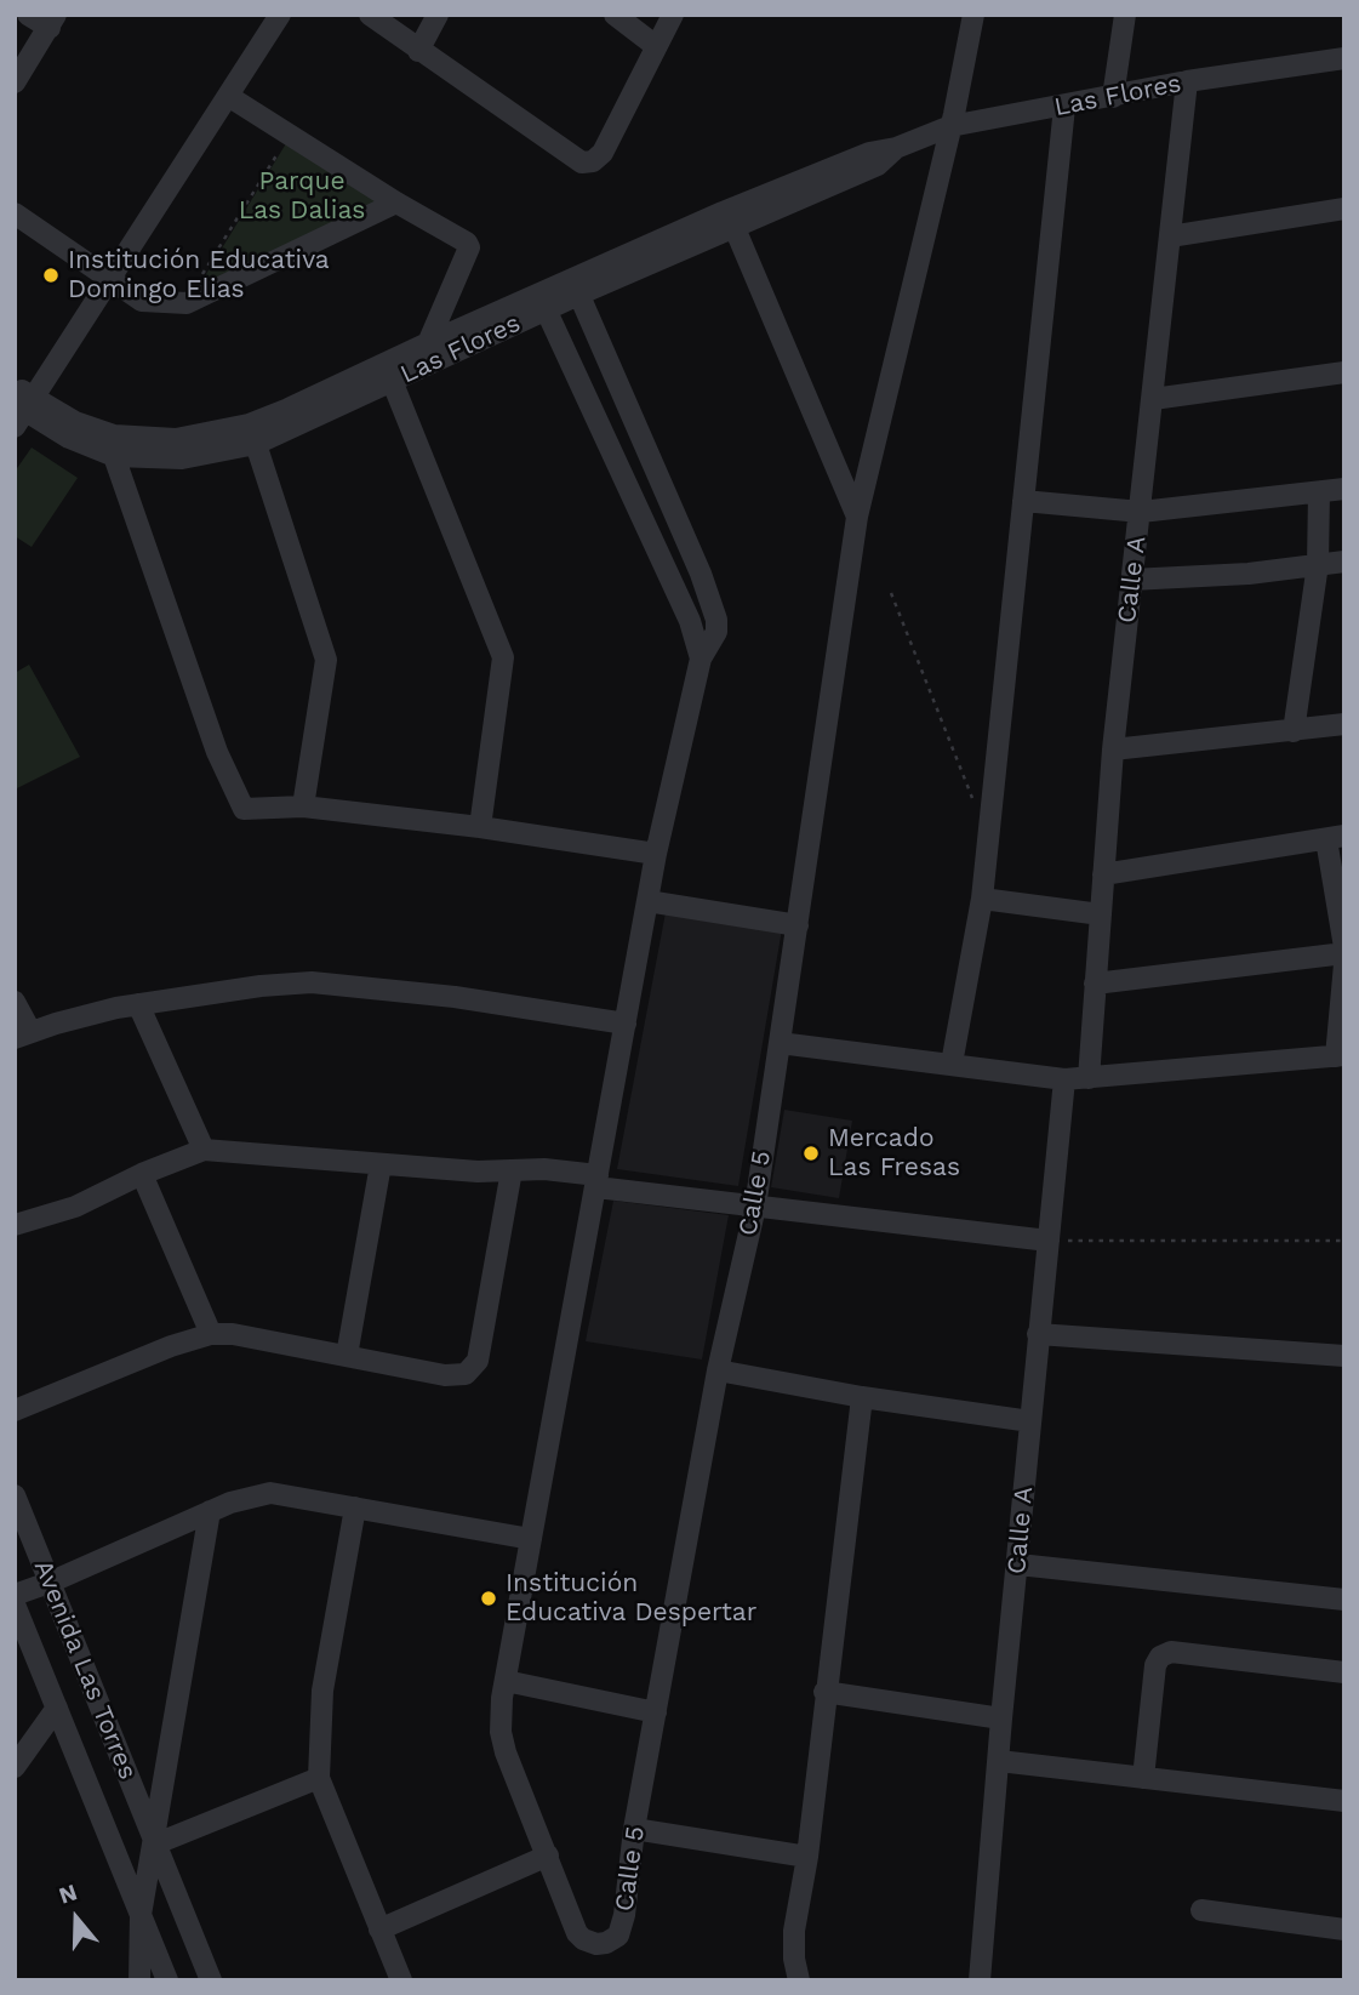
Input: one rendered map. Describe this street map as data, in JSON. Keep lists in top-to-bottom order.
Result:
{
  "streets": {
    "street": [
      "Las Flores",
      "Calle A",
      "Calle 5",
      "Avenida Las Torres"
    ]
  },
  "crossings": [
    ["Las Flores", "Calle A"],
    ["Las Flores", "Calle 5"]
  ],
  "parks": ["Parque Las Dalias"],
  "places": ["Institución Educativa Domingo Elias", "Mercado Las Fresas", "Institución Educativa Despertar"],
  "north": "top"
}
